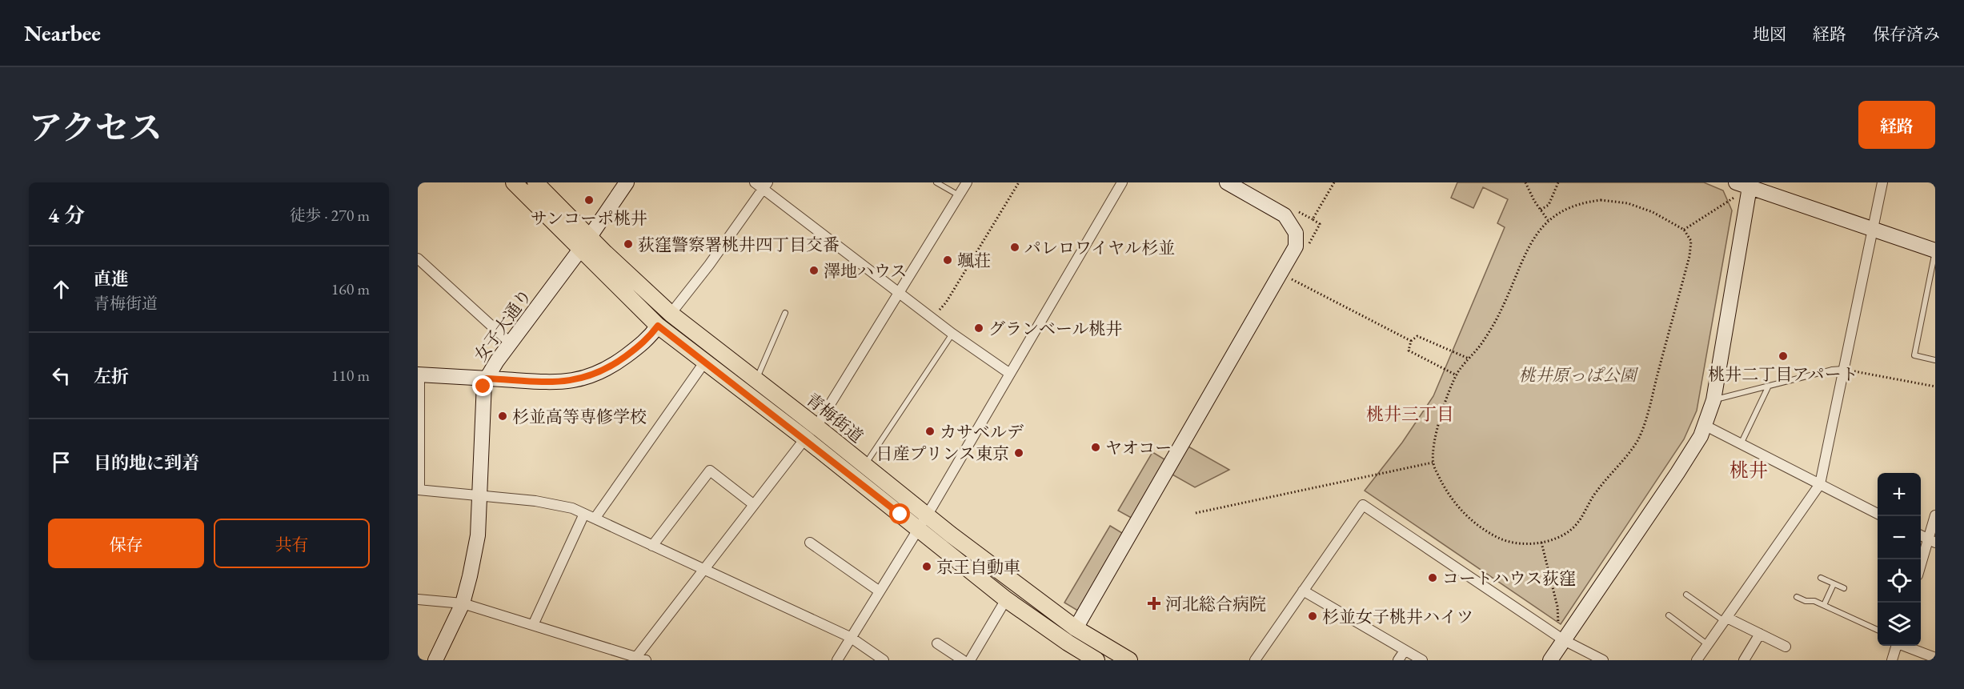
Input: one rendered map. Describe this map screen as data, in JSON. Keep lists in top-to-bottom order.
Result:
{
  "streets": {
    "main road": ["青梅街道"],
    "street": ["女子大通り"]
  },
  "crossings": [
    ["女子大通り", "青梅街道"]
  ],
  "districts": ["桃井三丁目", "桃井"],
  "parks": ["桃井原っぱ公園"],
  "places": {
    "other": [
      "サンコーポ桃井",
      "荻窪警察署桃井四丁目交番",
      "パレロワイヤル杉並",
      "颯荘",
      "澤地ハウス",
      "グランベール桃井",
      "桃井二丁目アパート",
      "杉並高等専修学校",
      "カサベルデ",
      "ヤオコー",
      "日産プリンス東京",
      "京王自動車",
      "コートハウス荻窪",
      "杉並女子桃井ハイツ"
    ],
    "health": ["河北総合病院"]
  },
  "page": {
    "header": "Nearbee",
    "nav": ["地図", "経路", "保存済み"],
    "title": "アクセス",
    "buttons": [
      "経路",
      ["保存", "共有"]
    ],
    "heading": ["4 分", "徒歩 · 270 m"],
    "list": [
      ["直進", "青梅街道", "160 m"],
      ["左折", "110 m"],
      "目的地に到着"
    ],
    "map_buttons": ["+", "−"]
  }
}
